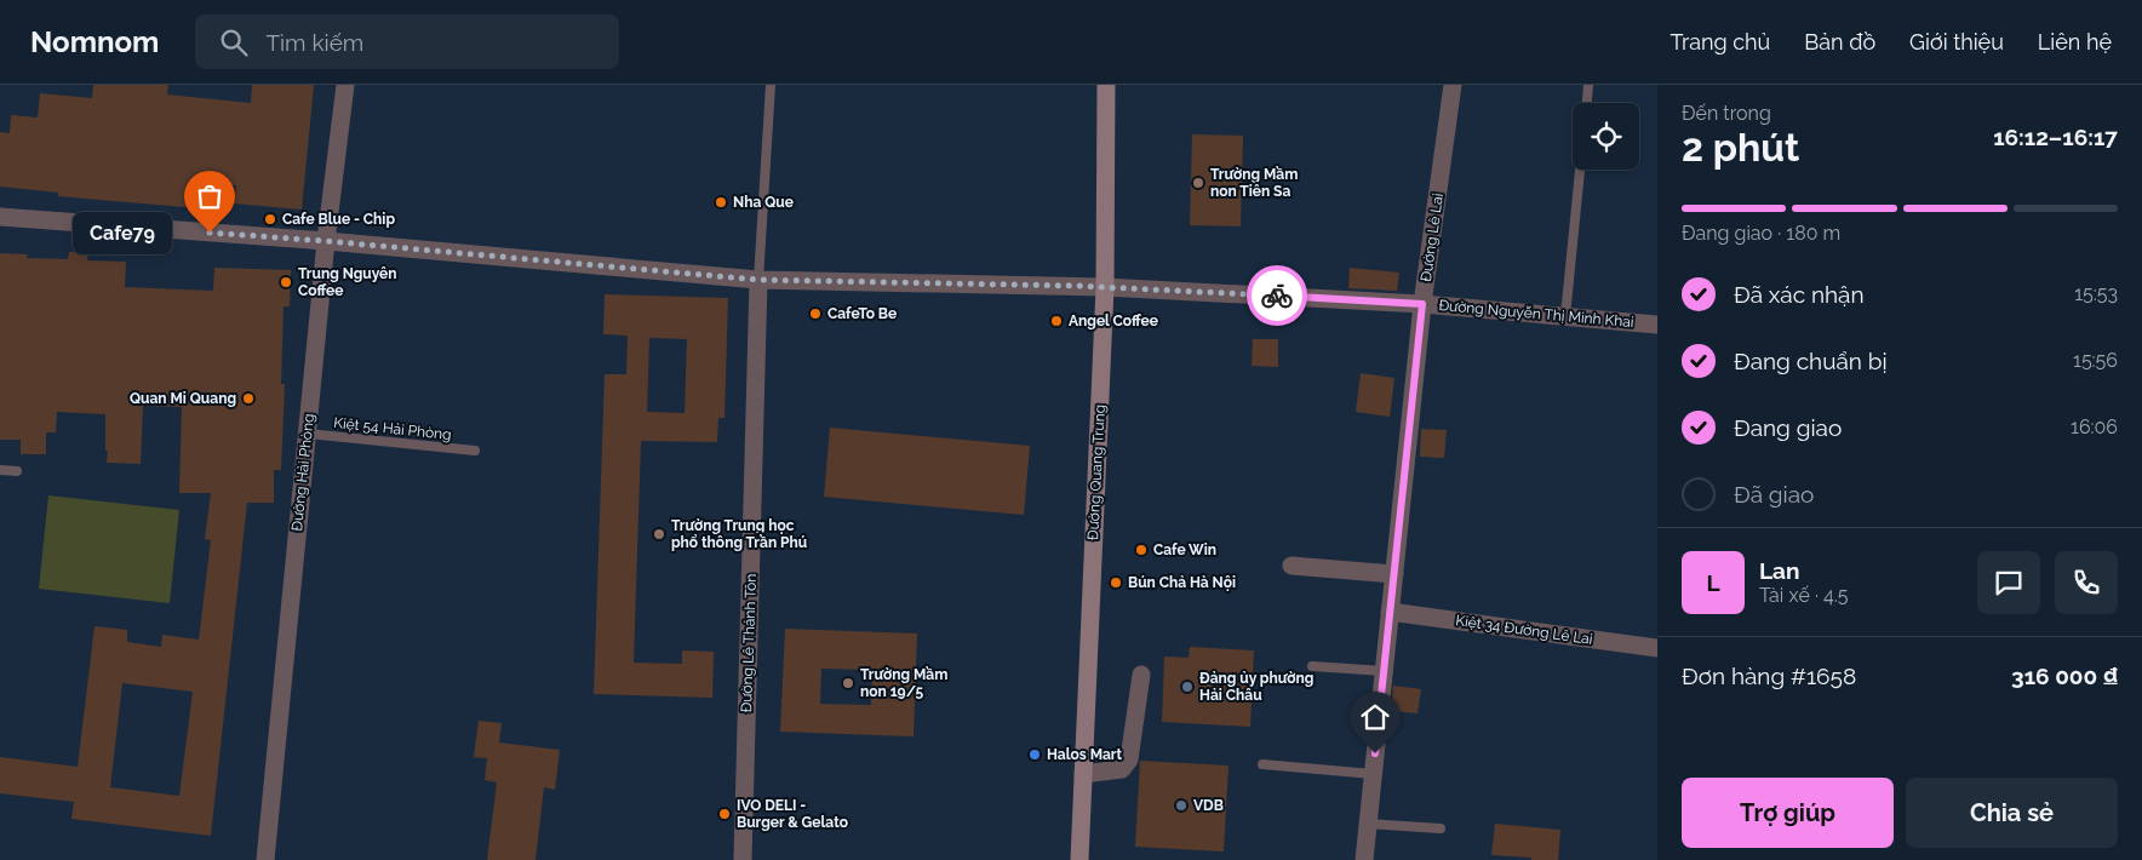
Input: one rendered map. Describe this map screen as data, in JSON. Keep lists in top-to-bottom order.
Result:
{
  "streets": {
    "main road": ["Đường Quang Trung"],
    "street": [
      "Đường Lê Lai",
      "Đường Nguyễn Thị Minh Khai",
      "Đường Hải Phòng",
      "Kiệt 34 Đường Lê Lai",
      "Đường Lê Thánh Tôn"
    ],
    "lane": ["Kiệt 54 Hải Phòng"]
  },
  "crossings": [
    ["Đường Lê Lai", "Đường Nguyễn Thị Minh Khai"],
    ["Đường Lê Lai", "Kiệt 34 Đường Lê Lai"],
    ["Đường Nguyễn Thị Minh Khai", "Đường Hải Phòng"],
    ["Đường Nguyễn Thị Minh Khai", "Đường Quang Trung"],
    ["Đường Nguyễn Thị Minh Khai", "Đường Lê Thánh Tôn"],
    ["Kiệt 54 Hải Phòng", "Đường Hải Phòng"]
  ],
  "places": [
    "Trường Mầm non Tiên Sa",
    "Nha Que",
    "Cafe Blue - Chip",
    "Cafe79",
    "Trung Nguyên Coffee",
    "CafeTo Be",
    "Angel Coffee",
    "Quan Mi Quang",
    "Trường Trung học phổ thông Trần Phú",
    "Cafe Win",
    "Bún Chả Hà Nội",
    "Trường Mầm non 19/5",
    "Đảng ủy phường Hải Châu",
    "Halos Mart",
    "VDB",
    "IVO DELI - Burger & Gelato"
  ],
  "page": {
    "header": "Nomnom",
    "search": "Tìm kiếm",
    "nav": [
      "Trang chủ",
      "Bản đồ",
      "Giới thiệu",
      "Liên hệ"
    ],
    "heading": ["2 phút", "Đến trong", "16:12–16:17"],
    "panel": [
      "Lan",
      "Tài xế · 4.5",
      "Đơn hàng #1658",
      "316 000 ₫"
    ],
    "bar": "Đang giao · 180 m",
    "bubble": "Cafe79",
    "list": [
      ["Đã xác nhận", "15:53"],
      ["Đang chuẩn bị", "15:56"],
      ["Đang giao", "16:06"],
      "Đã giao"
    ],
    "round": "L",
    "buttons": ["Trợ giúp", "Chia sẻ"]
  }
}
